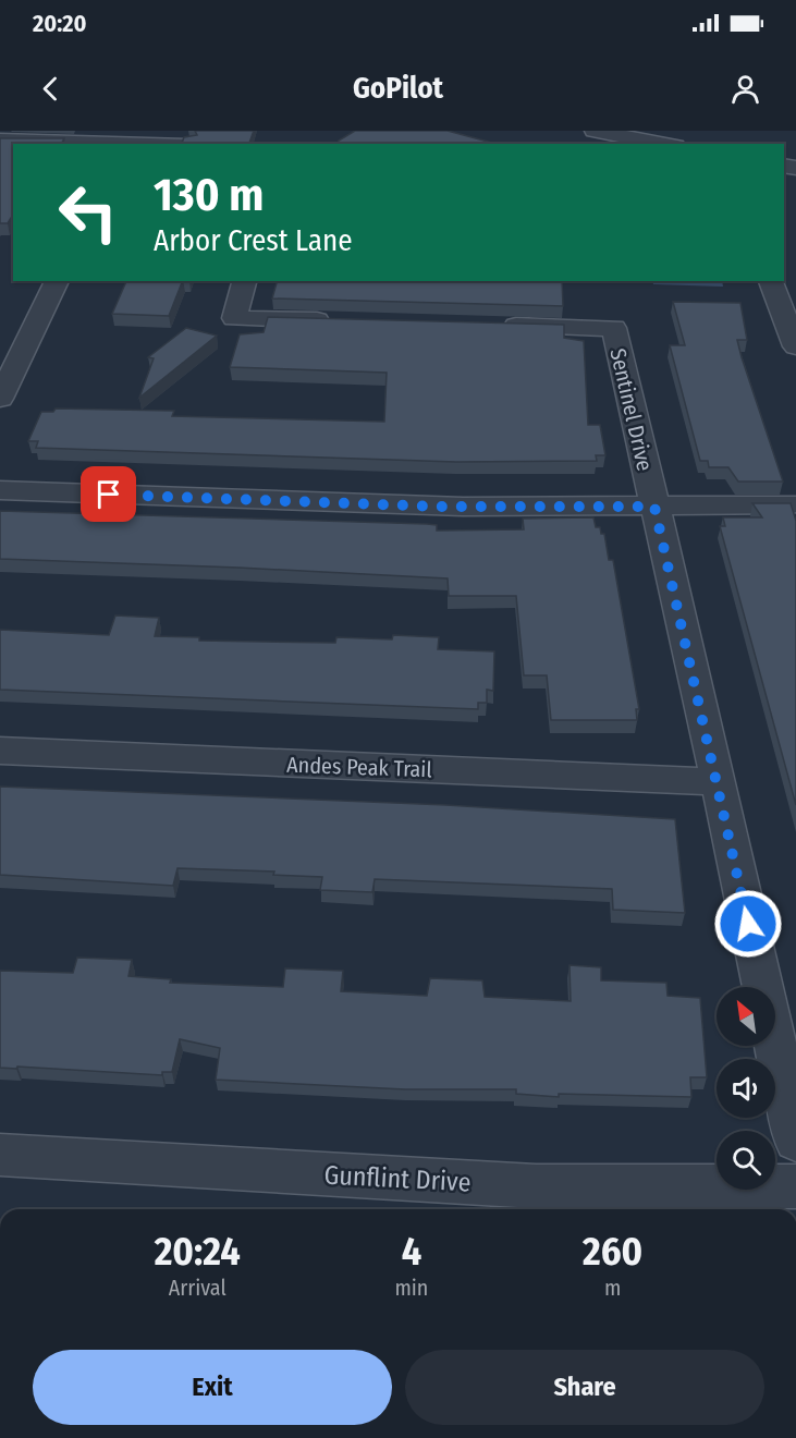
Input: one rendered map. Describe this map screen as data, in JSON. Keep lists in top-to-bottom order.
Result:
{
  "streets": {
    "street": ["Sentinel Drive", "Andes Peak Trail", "Gunflint Drive"]
  },
  "crossings": [
    ["Sentinel Drive", "Andes Peak Trail"]
  ],
  "north": "top left",
  "page": {
    "status": "20:20",
    "header": "GoPilot",
    "turn": ["130 m", "Arbor Crest Lane"],
    "eta": [
      "20:24",
      "Arrival",
      "4",
      "min",
      "260",
      "m"
    ],
    "buttons": ["Exit", "Share"]
  }
}
